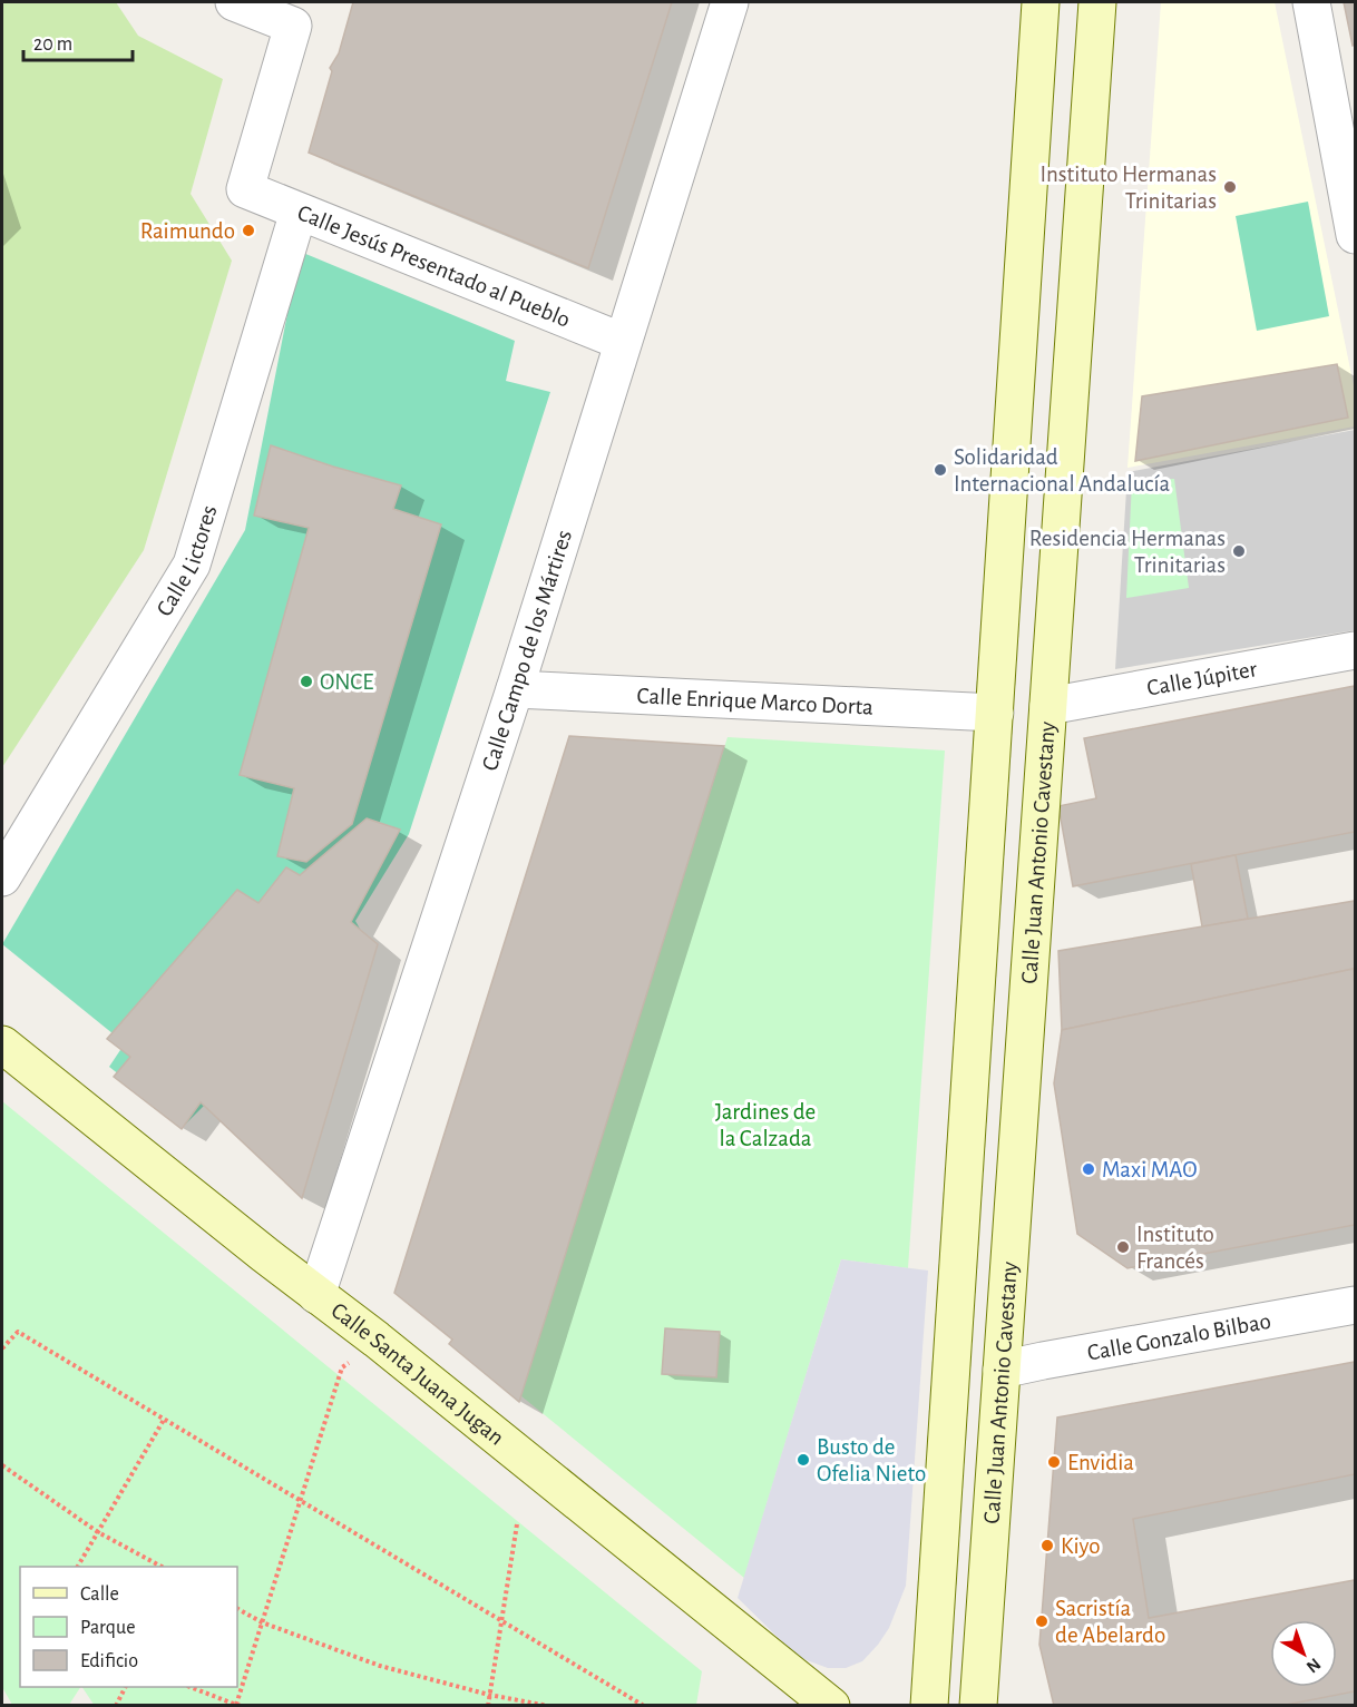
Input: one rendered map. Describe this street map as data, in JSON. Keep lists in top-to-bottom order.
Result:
{
  "streets": {
    "main road": ["Calle Juan Antonio Cavestany", "Calle Santa Juana Jugan"],
    "street": [
      "Calle Jesús Presentado al Pueblo",
      "Calle Lictores",
      "Calle Campo de los Mártires",
      "Calle Júpiter",
      "Calle Enrique Marco Dorta",
      "Calle Gonzalo Bilbao"
    ]
  },
  "crossings": [
    ["Calle Jesús Presentado al Pueblo", "Calle Lictores"],
    ["Calle Jesús Presentado al Pueblo", "Calle Campo de los Mártires"],
    ["Calle Campo de los Mártires", "Calle Enrique Marco Dorta"],
    ["Calle Campo de los Mártires", "Calle Santa Juana Jugan"],
    ["Calle Júpiter", "Calle Juan Antonio Cavestany"],
    ["Calle Juan Antonio Cavestany", "Calle Gonzalo Bilbao"]
  ],
  "parks": ["Jardines de la Calzada"],
  "places": [
    "Instituto Hermanas Trinitarias",
    "Raimundo",
    "Solidaridad Internacional Andalucía",
    "Residencia Hermanas Trinitarias",
    "ONCE",
    "Maxi MAO",
    "Instituto Francés",
    "Busto de Ofelia Nieto",
    "Envidia",
    "Kiyo",
    "Sacristía de Abelardo"
  ],
  "legend": ["Calle", "Parque", "Edificio"],
  "scale_bar": "20 m",
  "north": "bottom right"
}
